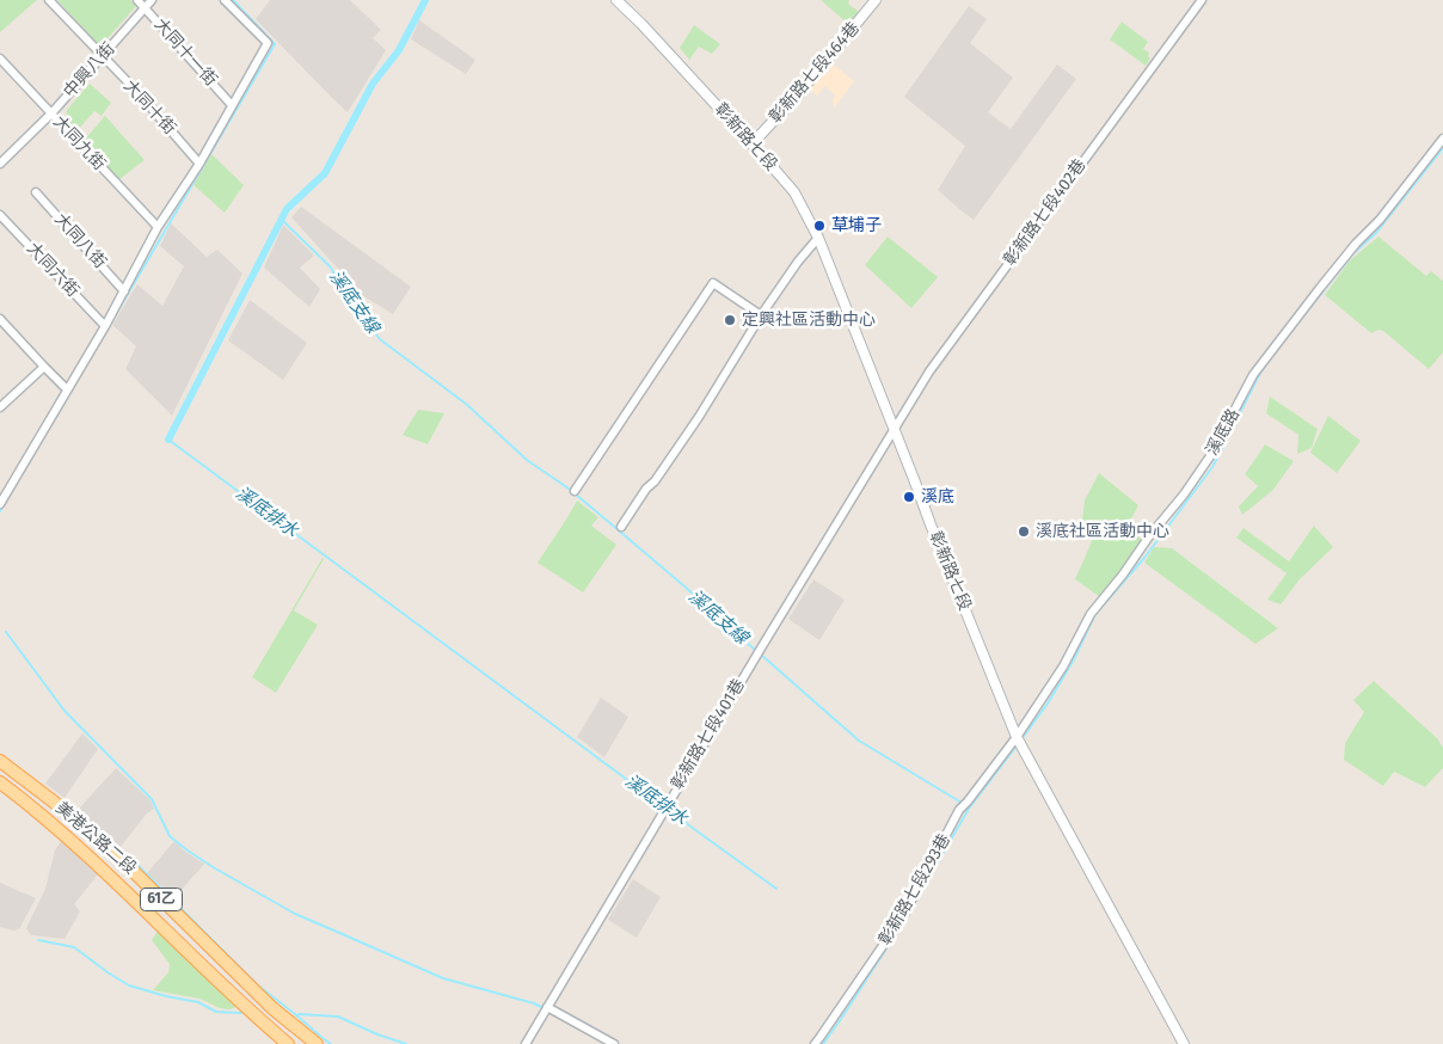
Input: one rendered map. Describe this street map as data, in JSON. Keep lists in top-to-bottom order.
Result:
{
  "streets": {
    "main road": ["美港公路二段", "61乙"],
    "street": [
      "大同十一街",
      "中興八街",
      "彰新路七段464巷",
      "大同十街",
      "彰新路七段",
      "大同九街",
      "彰新路七段402巷",
      "大同八街",
      "大同六街",
      "溪底路",
      "彰新路七段401巷",
      "彰新路七段293巷"
    ]
  },
  "crossings": [
    ["大同十一街", "中興八街"],
    ["中興八街", "大同十街"],
    ["中興八街", "大同九街"],
    ["彰新路七段464巷", "彰新路七段"],
    ["彰新路七段", "彰新路七段402巷"],
    ["彰新路七段", "溪底路"],
    ["彰新路七段", "彰新路七段401巷"],
    ["彰新路七段", "彰新路七段293巷"],
    ["彰新路七段402巷", "彰新路七段401巷"],
    ["溪底路", "彰新路七段293巷"]
  ],
  "water": ["溪底支線", "溪底排水"],
  "places": [
    "草埔子",
    "定興社區活動中心",
    "溪底",
    "溪底社區活動中心"
  ]
}
